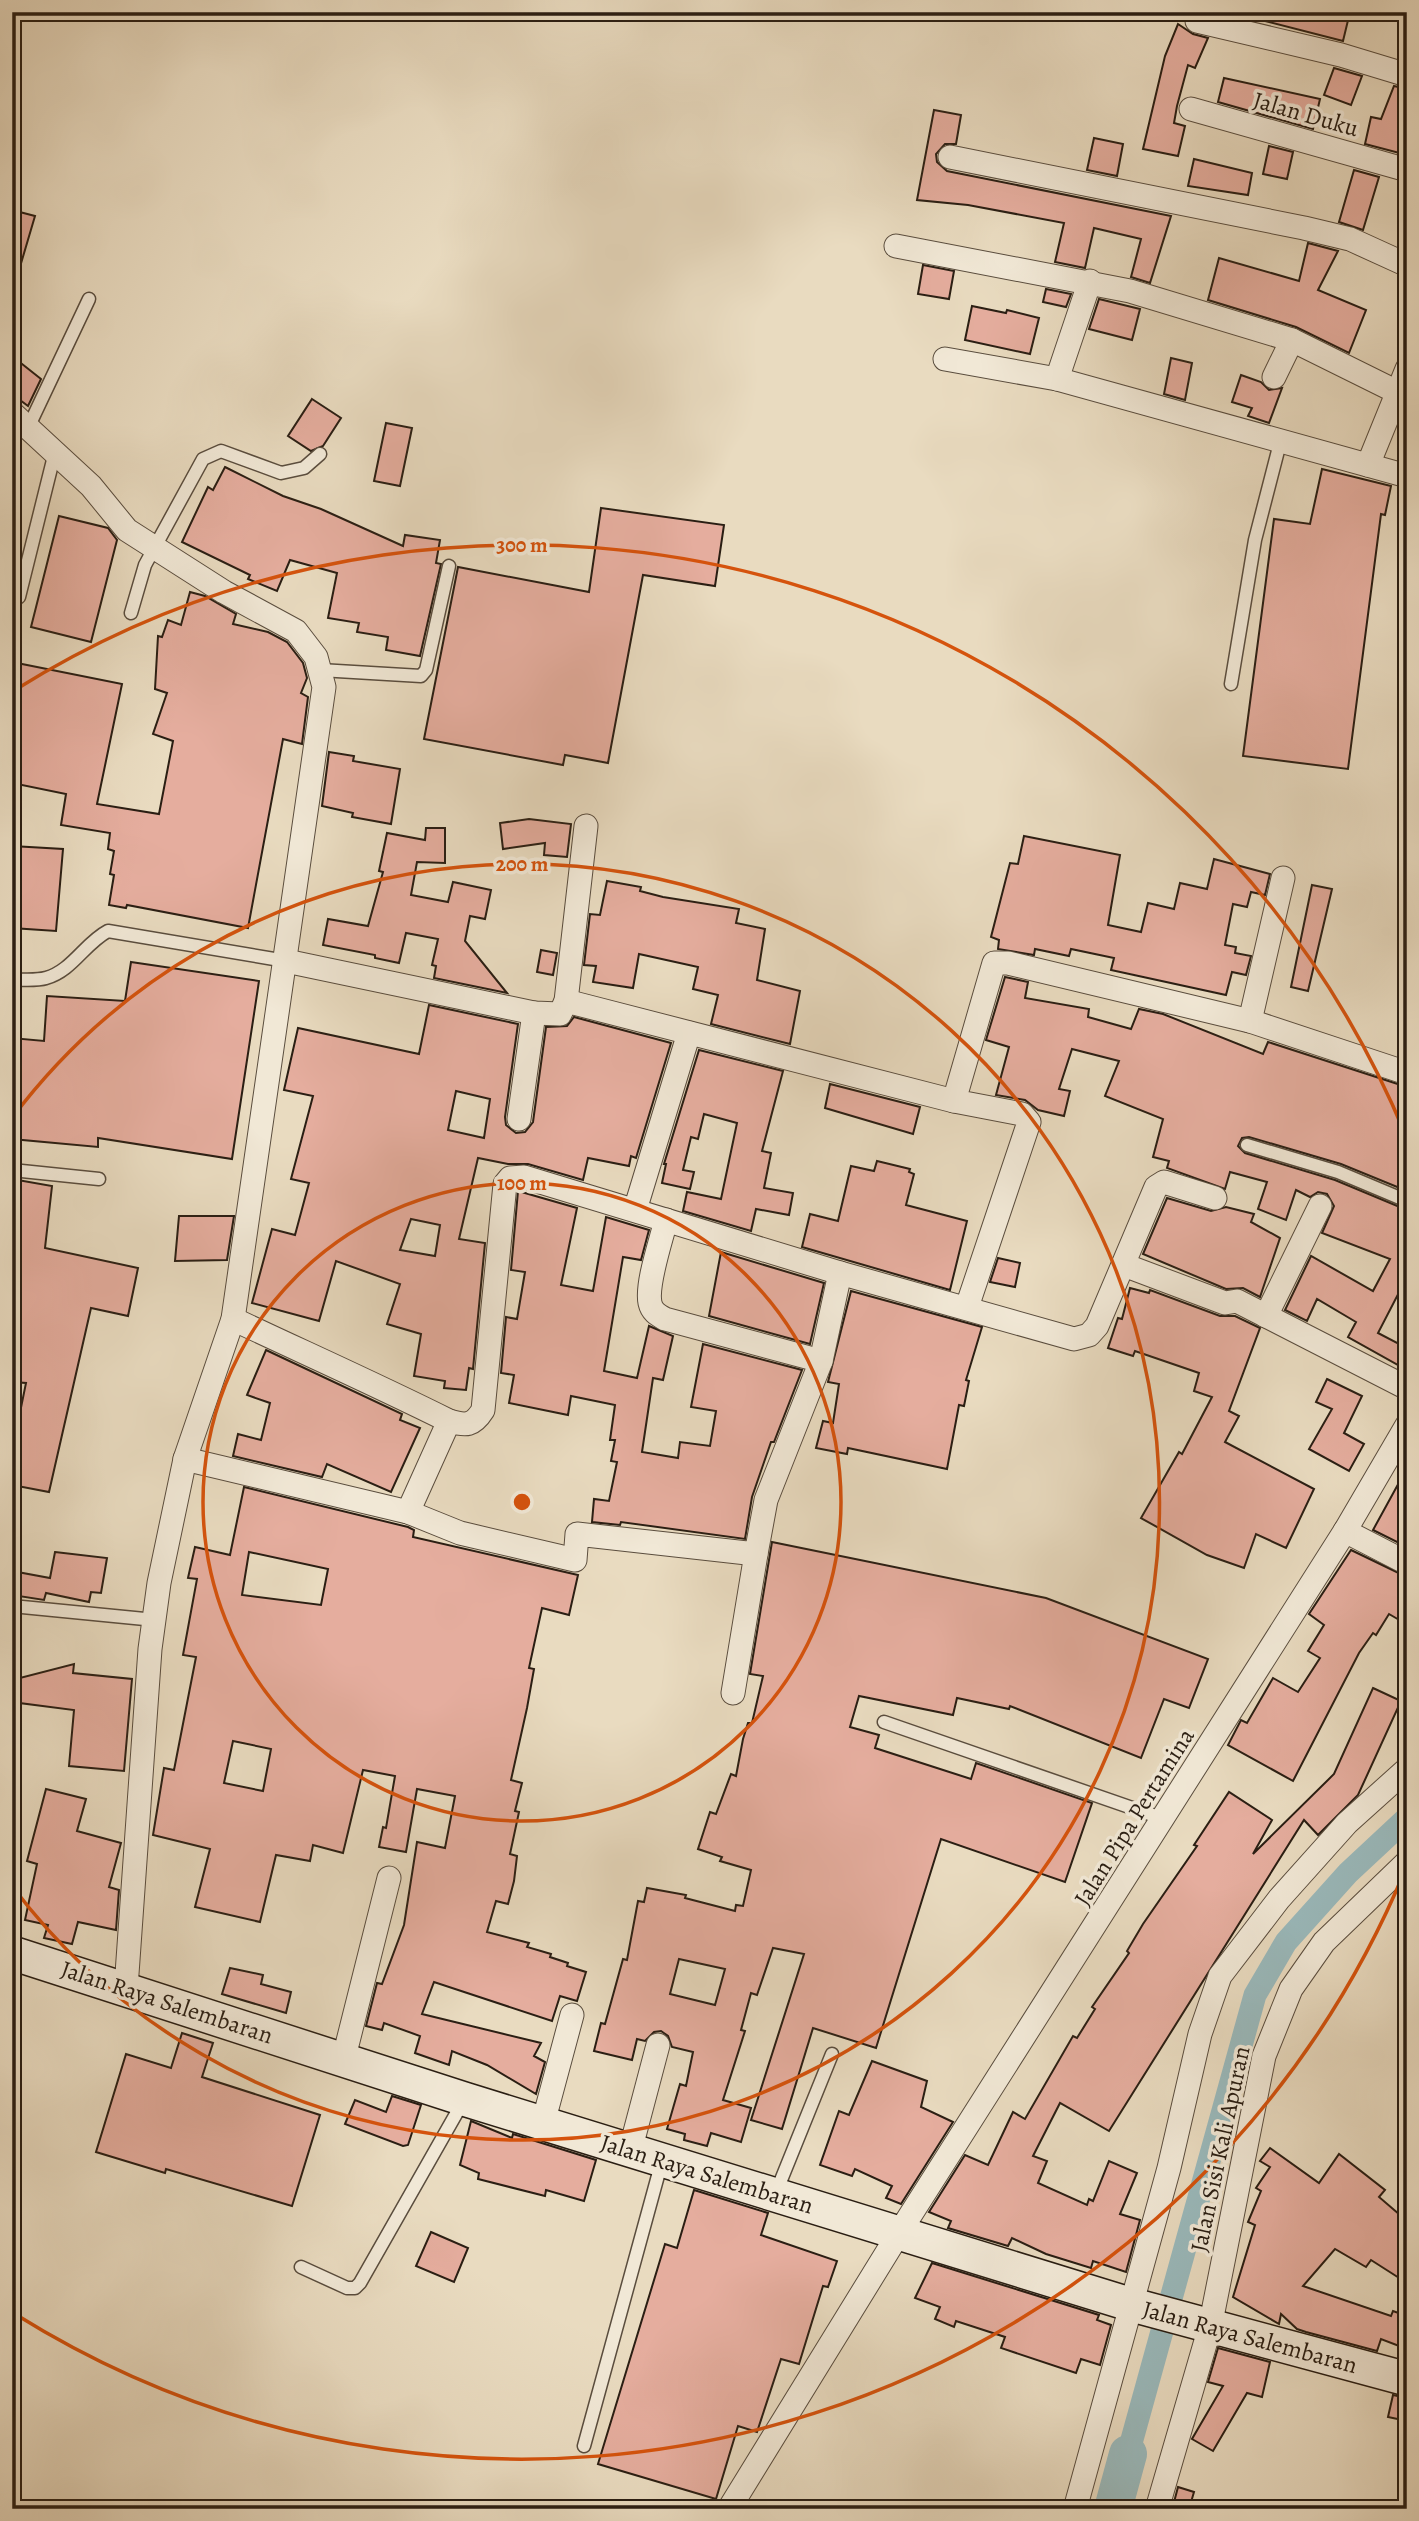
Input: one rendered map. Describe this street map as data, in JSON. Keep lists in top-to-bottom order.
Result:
{
  "streets": {
    "main road": ["Jalan Raya Salembaran"],
    "street": ["Jalan Duku", "Jalan Pipa Pertamina", "Jalan Sisi Kali Apuran"]
  },
  "crossings": [
    ["Jalan Pipa Pertamina", "Jalan Raya Salembaran"],
    ["Jalan Raya Salembaran", "Jalan Sisi Kali Apuran"]
  ],
  "rings": ["300 m", "200 m", "100 m"]
}
